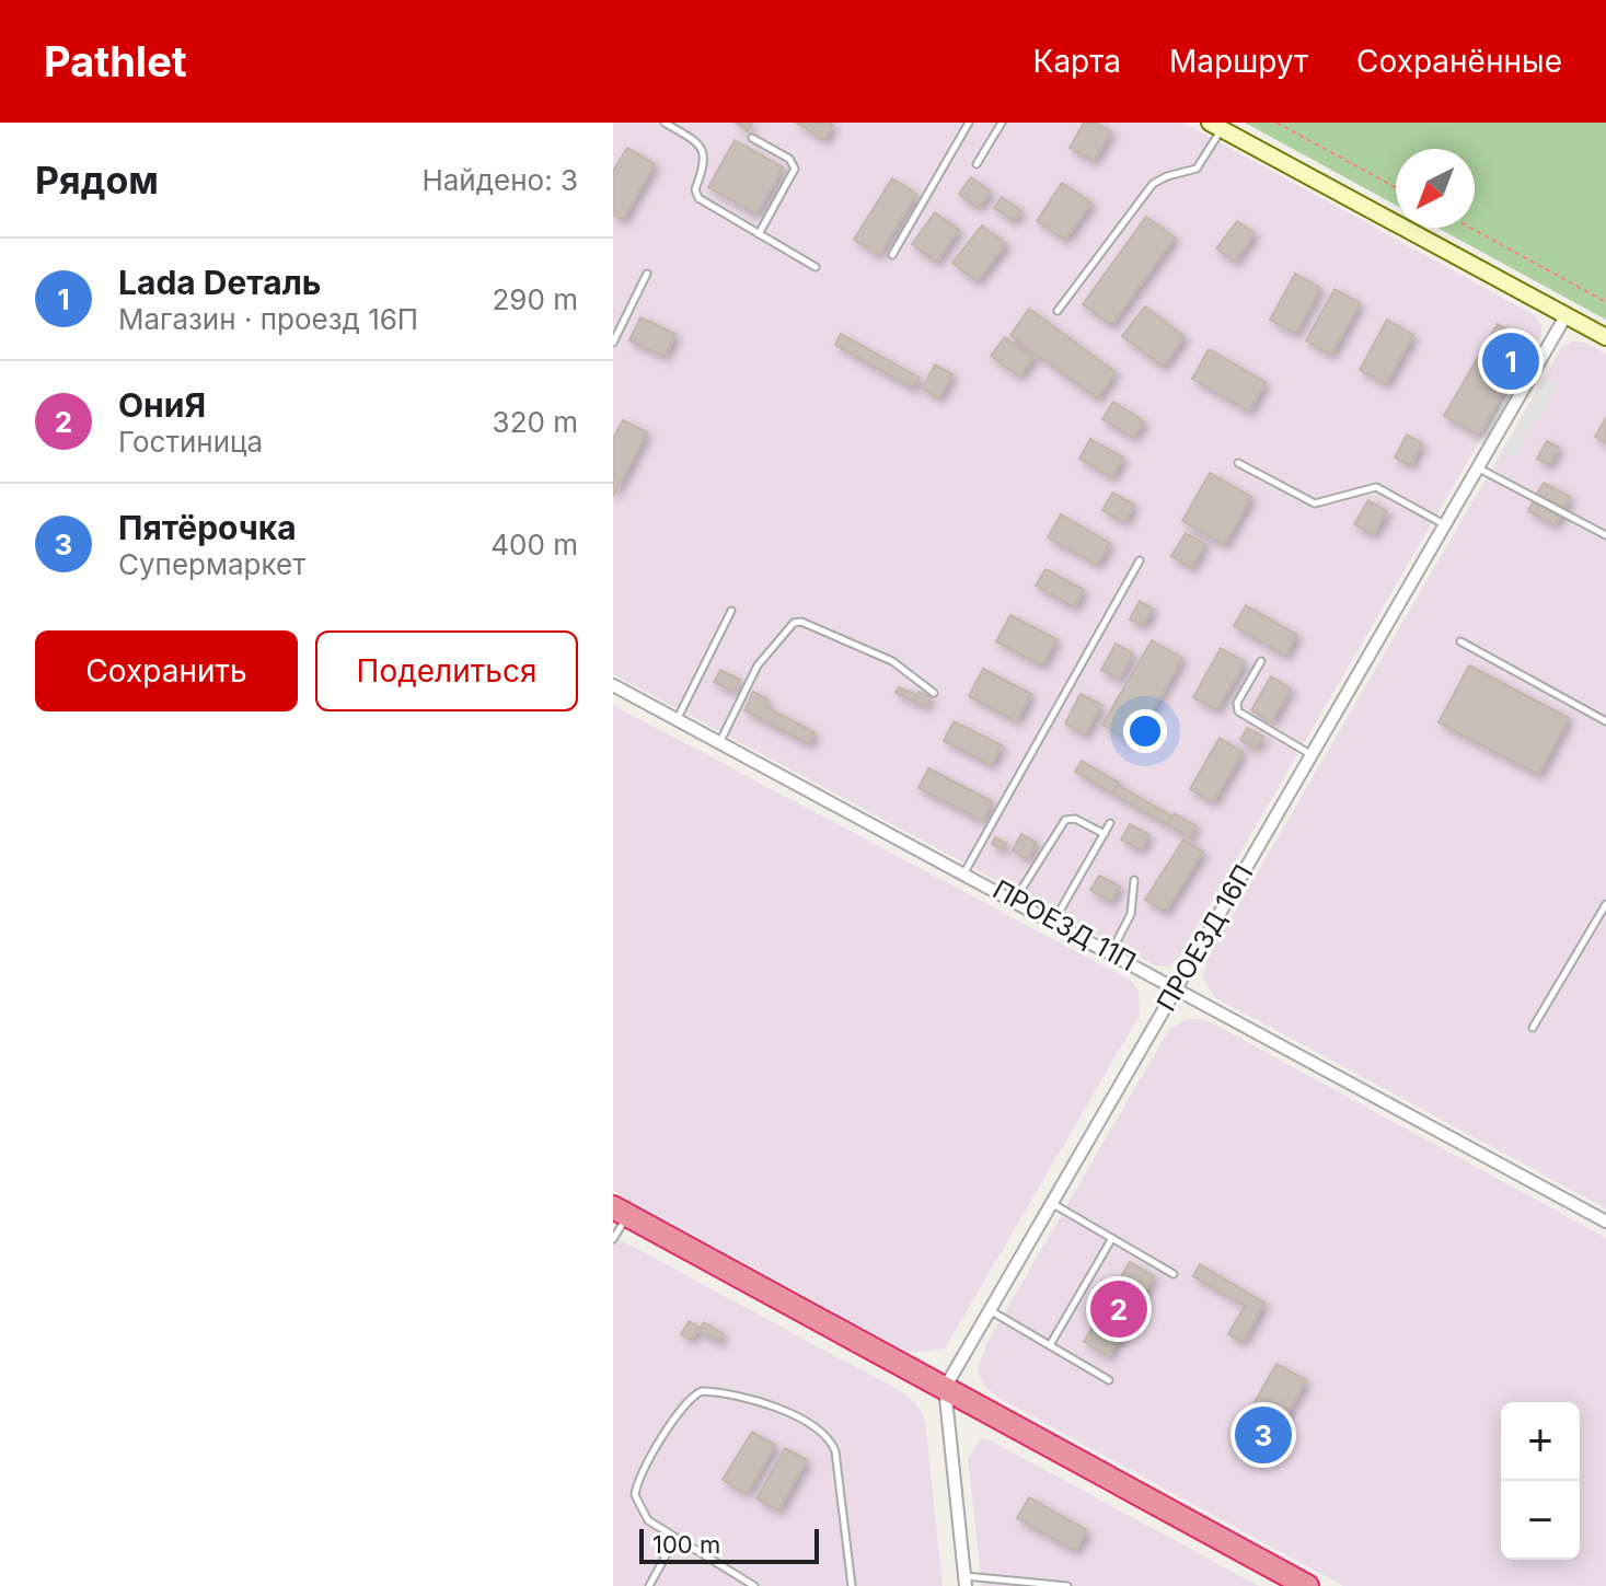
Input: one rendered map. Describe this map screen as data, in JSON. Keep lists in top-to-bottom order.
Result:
{
  "streets": {
    "street": ["ПРОЕЗД 11П", "ПРОЕЗД 16П"]
  },
  "crossings": [
    ["ПРОЕЗД 11П", "ПРОЕЗД 16П"]
  ],
  "scale_bar": "100 m",
  "north": "bottom left",
  "page": {
    "header": "Pathlet",
    "nav": ["Карта", "Маршрут", "Сохранённые"],
    "heading": ["Рядом", "Найдено: 3"],
    "list": [
      {
        "mark": "1",
        "name": "Lada Dеталь",
        "note": "Магазин · проезд 16П",
        "value": "290 m"
      },
      {
        "mark": "2",
        "name": "ОниЯ",
        "note": "Гостиница",
        "value": "320 m"
      },
      {
        "mark": "3",
        "name": "Пятёрочка",
        "note": "Супермаркет",
        "value": "400 m"
      }
    ],
    "pins": ["1", "2", "3"],
    "buttons": ["Сохранить", "Поделиться"],
    "map_buttons": ["+", "−"],
    "scale": "100 m"
  }
}
